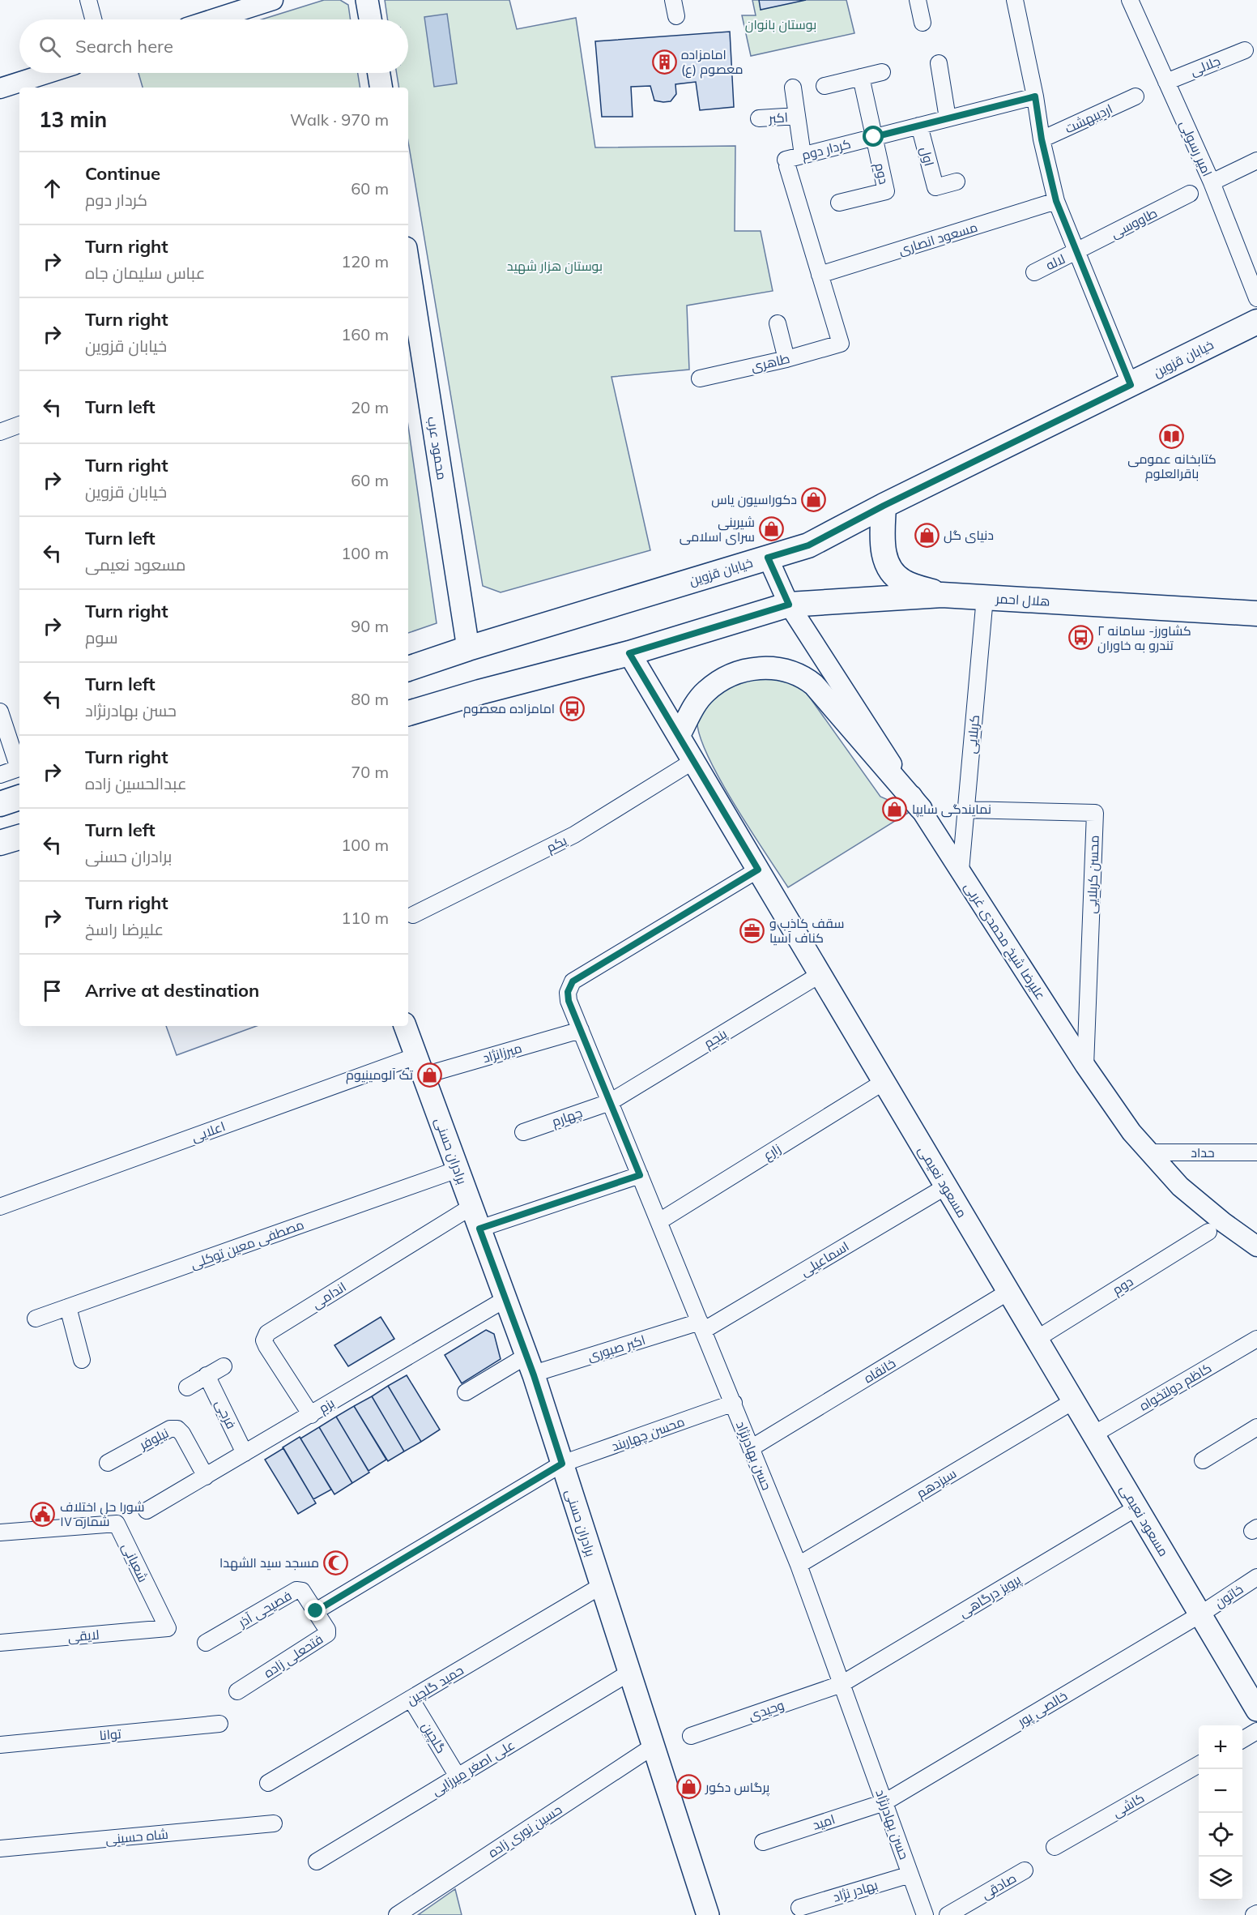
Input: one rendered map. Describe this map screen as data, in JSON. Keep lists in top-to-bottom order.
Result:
{
  "streets": {
    "main road": [
      "خیابان قزوین",
      "محمود عرب",
      "هلال احمر",
      "برادران حسنی",
      "مسعود نعیمی"
    ],
    "street": [
      "جلالی",
      "اکبر",
      "اردیبهشت",
      "امیر رسولی",
      "کردار دوم",
      "اول",
      "دوم",
      "طاووسی",
      "مسعود انصاری",
      "لاله",
      "طاهری",
      "کربلایی",
      "یکم",
      "محسن کربلایی",
      "علیرضا شیخ محمدی غربی",
      "پنجم",
      "ميرزانژاد",
      "چهارم",
      "اعلایی",
      "زارع",
      "حداد",
      "مصطفی معین توکلی",
      "اسماعیلی",
      "اندامی",
      "اکبر صبوری",
      "خانقاه",
      "کاظم دولتخواه",
      "بزم",
      "فرجی",
      "محسن چهاربند",
      "نیلوفر",
      "حسن بهادرنژاد",
      "سیزدهم",
      "شعبانی",
      "پرویز درگاهی",
      "خاتون",
      "فصیحی آذر",
      "لایقی",
      "فتحعلی زاده",
      "حمید گلچین",
      "خالصی پور",
      "وحیدی",
      "توانا",
      "گلچین",
      "علی اصغر میرزایی",
      "کاشی",
      "امید",
      "حسین نوری زاده",
      "شاه حسینی",
      "صادقی",
      "بهادر نژاد"
    ]
  },
  "crossings": [
    ["جلالی", "امیر رسولی"],
    ["اکبر", "کردار دوم"],
    ["کردار دوم", "اول"],
    ["کردار دوم", "دوم"],
    ["کردار دوم", "مسعود انصاری"],
    ["کردار دوم", "طاهری"],
    ["دوم", "مسعود نعیمی"],
    ["طاووسی", "لاله"],
    ["خیابان قزوین", "محمود عرب"],
    ["خیابان قزوین", "علیرضا شیخ محمدی غربی"],
    ["هلال احمر", "کربلایی"],
    ["هلال احمر", "علیرضا شیخ محمدی غربی"],
    ["کربلایی", "محسن کربلایی"],
    ["کربلایی", "علیرضا شیخ محمدی غربی"],
    ["یکم", "مسعود نعیمی"],
    ["محسن کربلایی", "علیرضا شیخ محمدی غربی"],
    ["علیرضا شیخ محمدی غربی", "حداد"],
    ["پنجم", "چهارم"],
    ["پنجم", "مسعود نعیمی"],
    ["پنجم", "حسن بهادرنژاد"],
    ["ميرزانژاد", "اعلایی"],
    ["ميرزانژاد", "برادران حسنی"],
    ["ميرزانژاد", "حسن بهادرنژاد"],
    ["چهارم", "حسن بهادرنژاد"],
    ["اعلایی", "برادران حسنی"],
    ["برادران حسنی", "مصطفی معین توکلی"],
    ["برادران حسنی", "اندامی"],
    ["برادران حسنی", "اکبر صبوری"],
    ["برادران حسنی", "بزم"],
    ["برادران حسنی", "محسن چهاربند"],
    ["برادران حسنی", "حمید گلچین"],
    ["برادران حسنی", "علی اصغر میرزایی"],
    ["برادران حسنی", "حسین نوری زاده"],
    ["زارع", "مسعود نعیمی"],
    ["زارع", "حسن بهادرنژاد"],
    ["مسعود نعیمی", "اسماعیلی"],
    ["مسعود نعیمی", "خانقاه"],
    ["مسعود نعیمی", "کاظم دولتخواه"],
    ["مسعود نعیمی", "حسن بهادرنژاد"],
    ["مسعود نعیمی", "سیزدهم"],
    ["مسعود نعیمی", "پرویز درگاهی"],
    ["مسعود نعیمی", "خاتون"],
    ["مسعود نعیمی", "خالصی پور"],
    ["اسماعیلی", "اکبر صبوری"],
    ["اسماعیلی", "حسن بهادرنژاد"],
    ["اندامی", "بزم"],
    ["اکبر صبوری", "حسن بهادرنژاد"],
    ["خانقاه", "حسن بهادرنژاد"],
    ["بزم", "فرجی"],
    ["بزم", "نیلوفر"],
    ["محسن چهاربند", "حسن بهادرنژاد"],
    ["محسن چهاربند", "فصیحی آذر"],
    ["محسن چهاربند", "فتحعلی زاده"],
    ["حسن بهادرنژاد", "سیزدهم"],
    ["حسن بهادرنژاد", "پرویز درگاهی"],
    ["حسن بهادرنژاد", "خالصی پور"],
    ["حسن بهادرنژاد", "وحیدی"],
    ["حسن بهادرنژاد", "امید"],
    ["حسن بهادرنژاد", "بهادر نژاد"],
    ["شعبانی", "لایقی"],
    ["پرویز درگاهی", "وحیدی"],
    ["خاتون", "خالصی پور"],
    ["فصیحی آذر", "فتحعلی زاده"],
    ["حمید گلچین", "گلچین"],
    ["خالصی پور", "امید"],
    ["گلچین", "علی اصغر میرزایی"]
  ],
  "parks": ["بوستان بانوان", "بوستان هزار شهید"],
  "places": {
    "building": ["امامزاده معصوم (ع)"],
    "library": ["کتابخانه عمومی باقرالعلوم"],
    "shop": [
      "دکوراسیون یاس",
      "شیرینی سرای اسلامی",
      "دنیای گل",
      "نمایندگی سایپا",
      "تک آلومینیوم",
      "پرگاس دکور"
    ],
    "bus stop": ["کشاورز- سامانه ۲ تندرو به خاوران", "امامزاده معصوم"],
    "office": ["سقف کاذب و کناف آسیا"],
    "public building": ["شورا حل اختلاف شماره ۱۷"],
    "mosque": ["مسجد سید الشهدا"]
  },
  "page": {
    "search": "Search here",
    "heading": ["13 min", "Walk · 970 m"],
    "list": [
      ["Continue", "کردار دوم", "60 m"],
      ["Turn right", "عباس سلیمان جاه", "120 m"],
      ["Turn right", "خیابان قزوین", "160 m"],
      ["Turn left", "20 m"],
      ["Turn right", "خیابان قزوین", "60 m"],
      ["Turn left", "مسعود نعیمی", "100 m"],
      ["Turn right", "سوم", "90 m"],
      ["Turn left", "حسن بهادرنژاد", "80 m"],
      ["Turn right", "عبدالحسین زاده", "70 m"],
      ["Turn left", "برادران حسنی", "100 m"],
      ["Turn right", "علیرضا راسخ", "110 m"],
      "Arrive at destination"
    ],
    "map_buttons": ["+", "−"]
  }
}
